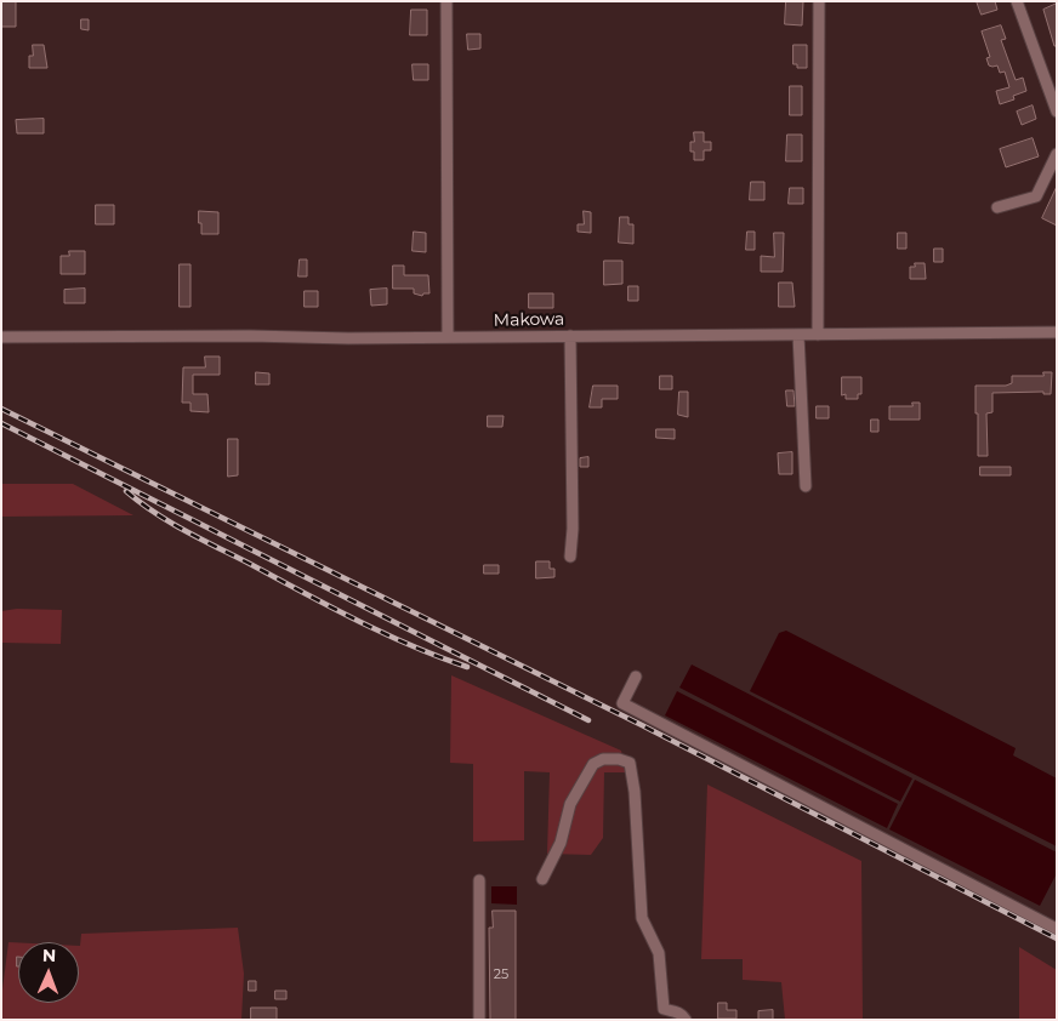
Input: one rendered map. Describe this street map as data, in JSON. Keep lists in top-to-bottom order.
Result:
{
  "streets": {
    "street": ["Makowa"]
  },
  "house_numbers": ["25"],
  "north": "top"
}
